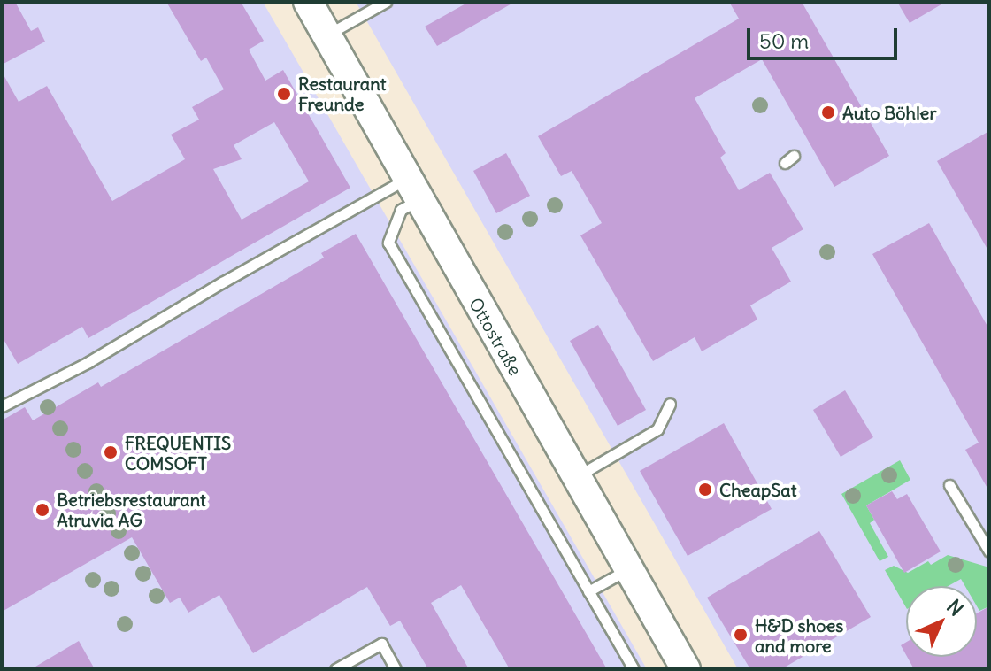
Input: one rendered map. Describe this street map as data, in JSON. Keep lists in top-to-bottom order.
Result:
{
  "streets": {
    "main road": ["Ottostraße"]
  },
  "places": [
    "Restaurant Freunde",
    "Auto Böhler",
    "FREQUENTIS COMSOFT",
    "CheapSat",
    "Betriebsrestaurant Atruvia AG",
    "H&D shoes and more"
  ],
  "scale_bar": "50 m",
  "north": "top right"
}
